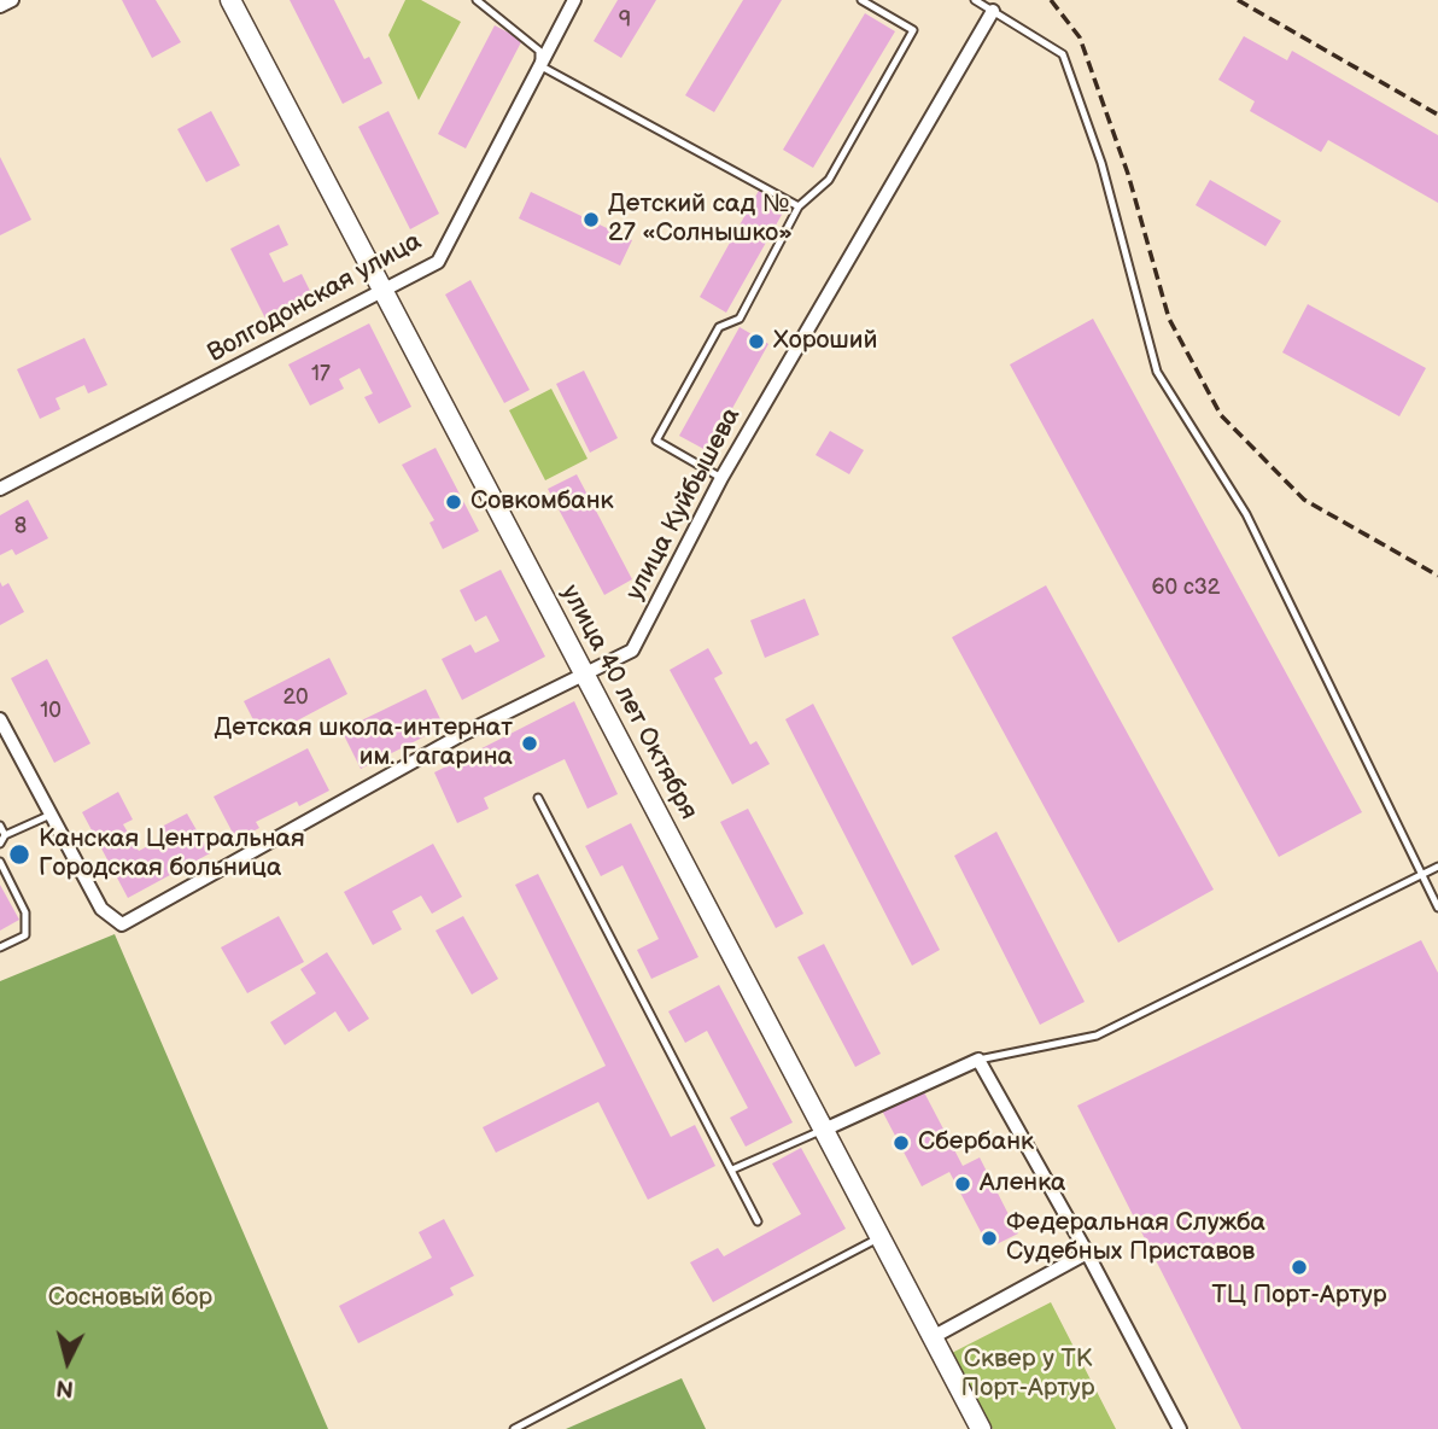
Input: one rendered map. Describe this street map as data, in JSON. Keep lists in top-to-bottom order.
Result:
{
  "streets": {
    "main road": ["улица 40 лет Октября"],
    "street": ["Волгодонская улица", "улица Куйбышева"]
  },
  "crossings": [
    ["Волгодонская улица", "улица 40 лет Октября"],
    ["улица Куйбышева", "улица 40 лет Октября"]
  ],
  "parks": ["Сосновый бор", "Сквер у ТК Порт-Артур"],
  "places": [
    "Детский сад № 27 «Солнышко»",
    "Хороший",
    "Совкомбанк",
    "Детская школа-интернат им. Гагарина",
    "Канская Центральная Городская больница",
    "Сбербанк",
    "Аленка",
    "Федеральная Служба Судебных Приставов",
    "ТЦ Порт-Артур"
  ],
  "house_numbers": [
    "9",
    "17",
    "8",
    "60 с32",
    "20",
    "10"
  ],
  "north": "bottom"
}
